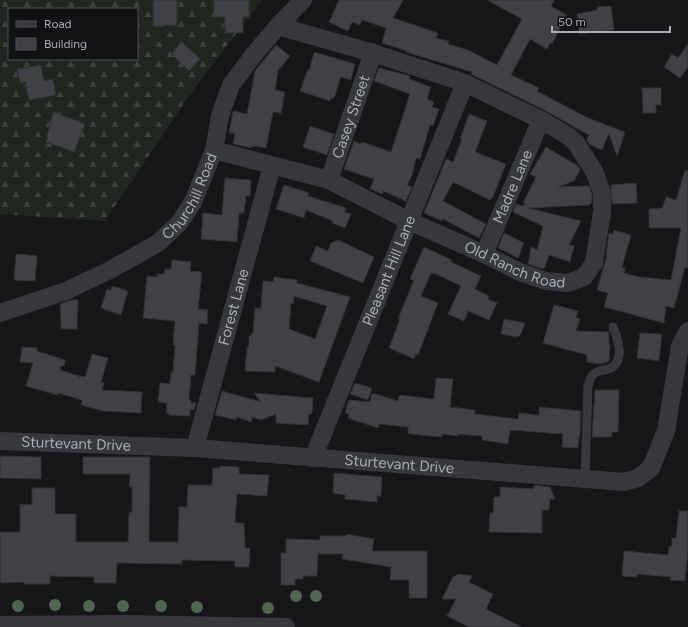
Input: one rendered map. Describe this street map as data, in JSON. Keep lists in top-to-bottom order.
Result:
{
  "streets": {
    "street": [
      "Casey Street",
      "Madre Lane",
      "Churchill Road",
      "Old Ranch Road",
      "Pleasant Hill Lane",
      "Forest Lane",
      "Sturtevant Drive"
    ]
  },
  "crossings": [
    ["Casey Street", "Old Ranch Road"],
    ["Madre Lane", "Old Ranch Road"],
    ["Churchill Road", "Old Ranch Road"],
    ["Old Ranch Road", "Pleasant Hill Lane"],
    ["Old Ranch Road", "Forest Lane"],
    ["Pleasant Hill Lane", "Sturtevant Drive"],
    ["Forest Lane", "Sturtevant Drive"]
  ],
  "legend": ["Road", "Building"],
  "scale_bar": "50 m"
}
